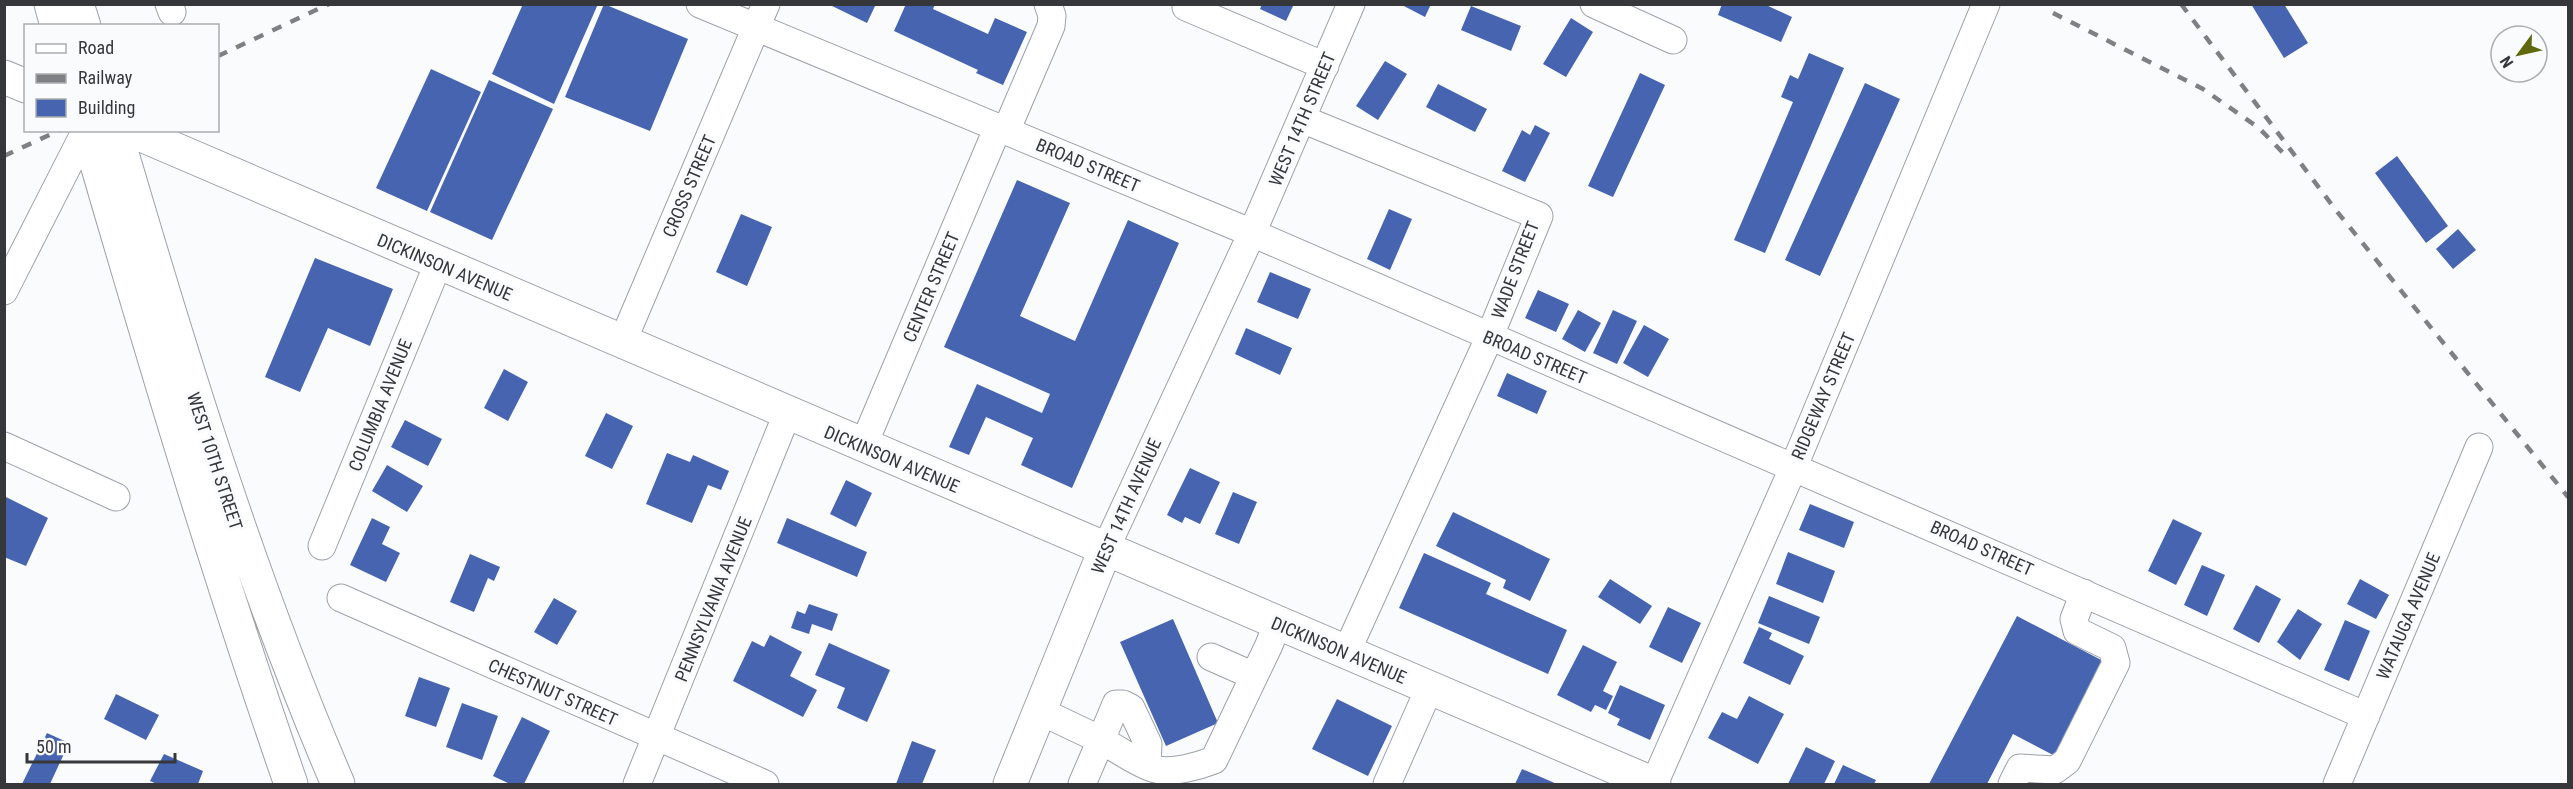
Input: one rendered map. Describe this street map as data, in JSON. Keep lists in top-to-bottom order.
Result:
{
  "streets": {
    "main road": ["DICKINSON AVENUE", "WEST 10TH STREET", "WEST 14TH AVENUE"],
    "street": [
      "WEST 14TH STREET",
      "BROAD STREET",
      "CROSS STREET",
      "WADE STREET",
      "CENTER STREET",
      "RIDGEWAY STREET",
      "COLUMBIA AVENUE",
      "PENNSYLVANIA AVENUE",
      "WATAUGA AVENUE",
      "CHESTNUT STREET"
    ]
  },
  "crossings": [
    ["WEST 14TH STREET", "BROAD STREET"],
    ["WEST 14TH STREET", "WADE STREET"],
    ["WEST 14TH STREET", "WEST 14TH AVENUE"],
    ["BROAD STREET", "CROSS STREET"],
    ["BROAD STREET", "WADE STREET"],
    ["BROAD STREET", "CENTER STREET"],
    ["BROAD STREET", "RIDGEWAY STREET"],
    ["BROAD STREET", "WEST 14TH AVENUE"],
    ["BROAD STREET", "WATAUGA AVENUE"],
    ["CROSS STREET", "DICKINSON AVENUE"],
    ["DICKINSON AVENUE", "WADE STREET"],
    ["DICKINSON AVENUE", "CENTER STREET"],
    ["DICKINSON AVENUE", "RIDGEWAY STREET"],
    ["DICKINSON AVENUE", "COLUMBIA AVENUE"],
    ["DICKINSON AVENUE", "WEST 14TH AVENUE"],
    ["DICKINSON AVENUE", "PENNSYLVANIA AVENUE"],
    ["PENNSYLVANIA AVENUE", "CHESTNUT STREET"]
  ],
  "legend": ["Road", "Railway", "Building"],
  "scale_bar": "50 m",
  "north": "bottom left"
}
